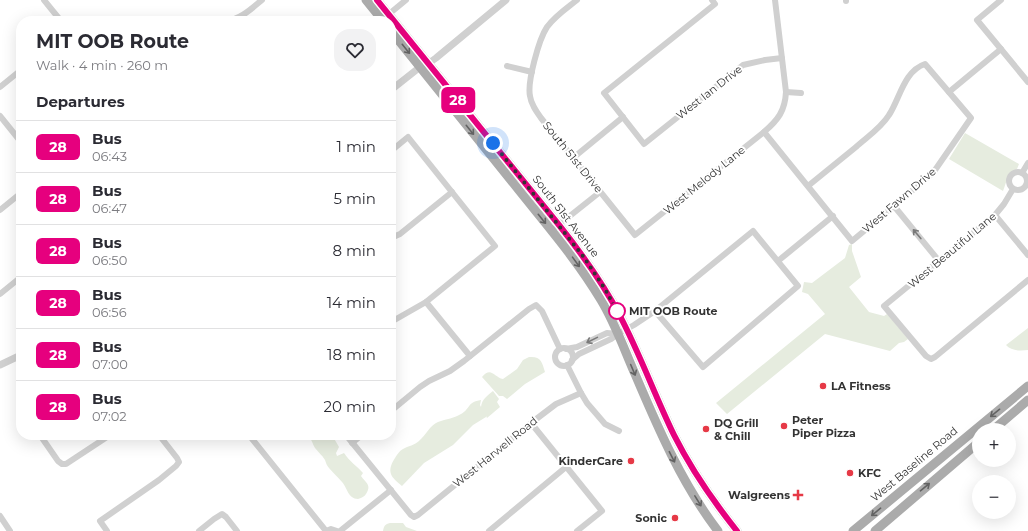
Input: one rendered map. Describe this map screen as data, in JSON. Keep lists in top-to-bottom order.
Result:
{
  "streets": {
    "main road": ["South 51st Avenue", "West Baseline Road"],
    "street": [
      "West Ian Drive",
      "South 51st Drive",
      "West Melody Lane",
      "West Fawn Drive",
      "West Beautiful Lane",
      "West Harwell Road"
    ]
  },
  "crossings": [
    ["West Ian Drive", "West Melody Lane"],
    ["South 51st Drive", "West Melody Lane"]
  ],
  "places": {
    "other": [
      "MIT OOB Route",
      "LA Fitness",
      "Peter Piper Pizza",
      "DQ Grill & Chill",
      "KinderCare",
      "KFC",
      "Sonic"
    ],
    "health": ["Walgreens"]
  },
  "lines": ["bus line 28"],
  "page": {
    "on_map": "28",
    "heading": [
      ["MIT OOB Route", "Walk · 4 min · 260 m"],
      "Departures"
    ],
    "list": [
      {
        "mark": "28",
        "name": "Bus",
        "note": "06:43",
        "value": "1 min"
      },
      {
        "mark": "28",
        "name": "Bus",
        "note": "06:47",
        "value": "5 min"
      },
      {
        "mark": "28",
        "name": "Bus",
        "note": "06:50",
        "value": "8 min"
      },
      {
        "mark": "28",
        "name": "Bus",
        "note": "06:56",
        "value": "14 min"
      },
      {
        "mark": "28",
        "name": "Bus",
        "note": "07:00",
        "value": "18 min"
      },
      {
        "mark": "28",
        "name": "Bus",
        "note": "07:02",
        "value": "20 min"
      }
    ],
    "map_buttons": ["+", "−"]
  }
}
